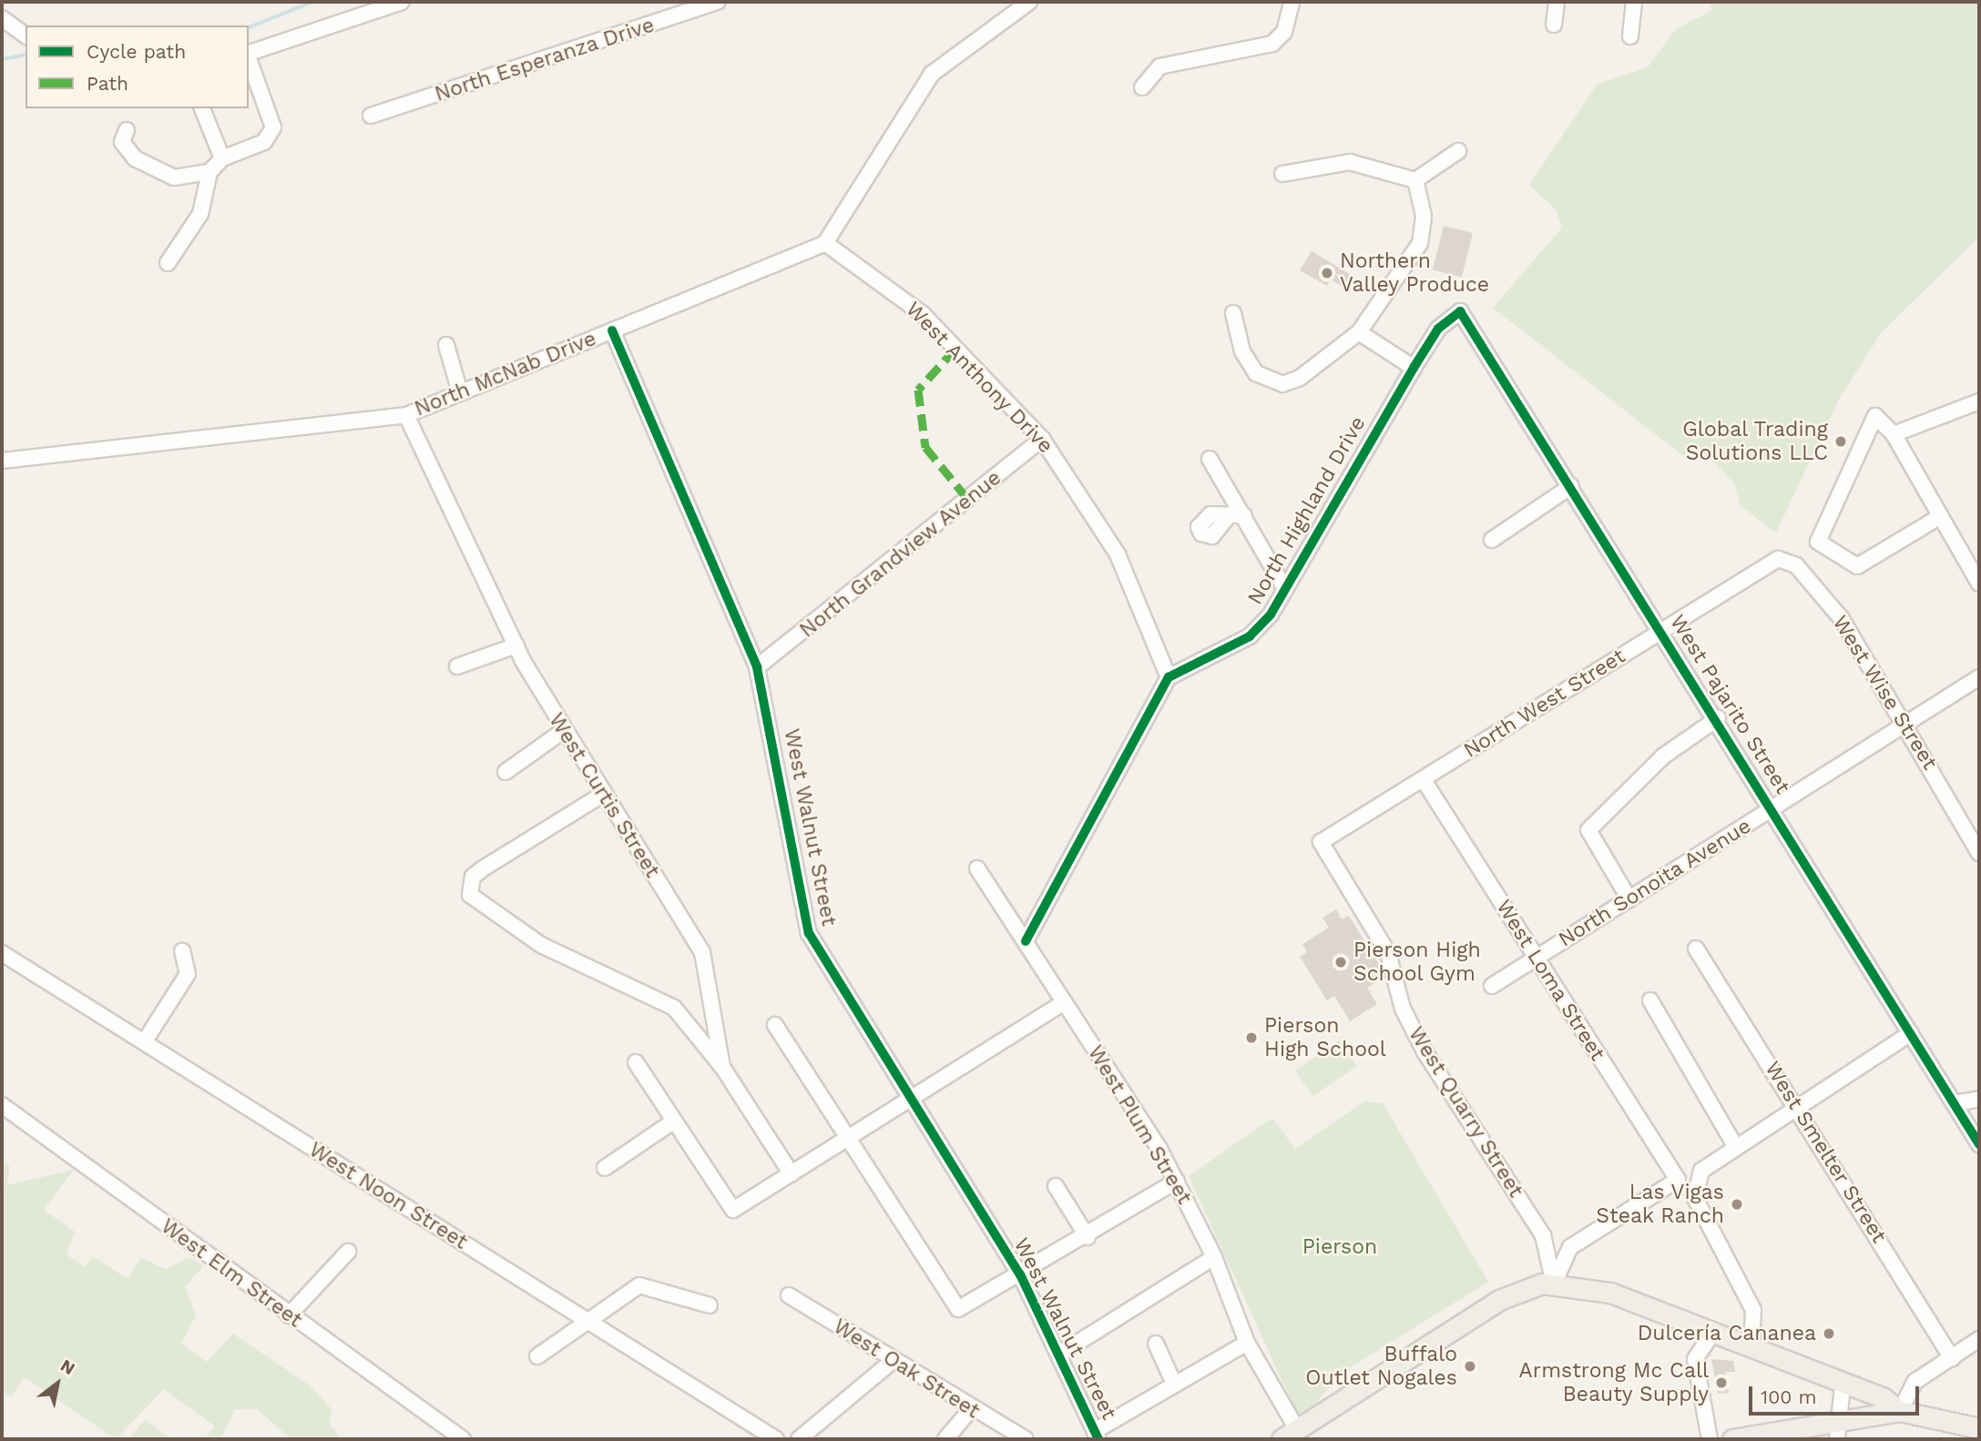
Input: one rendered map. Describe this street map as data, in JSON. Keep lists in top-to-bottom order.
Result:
{
  "streets": {
    "street": [
      "North Esperanza Drive",
      "North McNab Drive",
      "West Anthony Drive",
      "North Highland Drive",
      "North Grandview Avenue",
      "West Wise Street",
      "North West Street",
      "West Pajarito Street",
      "West Curtis Street",
      "West Walnut Street",
      "North Sonoita Avenue",
      "West Loma Street",
      "West Quarry Street",
      "West Plum Street",
      "West Smelter Street",
      "West Noon Street",
      "West Elm Street",
      "West Oak Street"
    ]
  },
  "crossings": [
    ["North McNab Drive", "West Anthony Drive"],
    ["North McNab Drive", "West Curtis Street"],
    ["North McNab Drive", "West Walnut Street"],
    ["West Anthony Drive", "North Highland Drive"],
    ["West Anthony Drive", "North Grandview Avenue"],
    ["North Highland Drive", "West Pajarito Street"],
    ["North Grandview Avenue", "West Walnut Street"],
    ["West Wise Street", "North West Street"],
    ["West Wise Street", "North Sonoita Avenue"],
    ["North West Street", "West Pajarito Street"],
    ["North West Street", "West Loma Street"],
    ["North West Street", "West Quarry Street"],
    ["West Pajarito Street", "North Sonoita Avenue"],
    ["North Sonoita Avenue", "West Loma Street"],
    ["West Loma Street", "West Quarry Street"]
  ],
  "parks": ["Pierson"],
  "places": [
    "Northern Valley Produce",
    "Global Trading Solutions LLC",
    "Pierson High School Gym",
    "Pierson High School",
    "Las Vigas Steak Ranch",
    "Dulcería Cananea",
    "Buffalo Outlet Nogales",
    "Armstrong Mc Call Beauty Supply"
  ],
  "legend": ["Cycle path", "Path"],
  "scale_bar": "100 m",
  "north": "top right"
}
